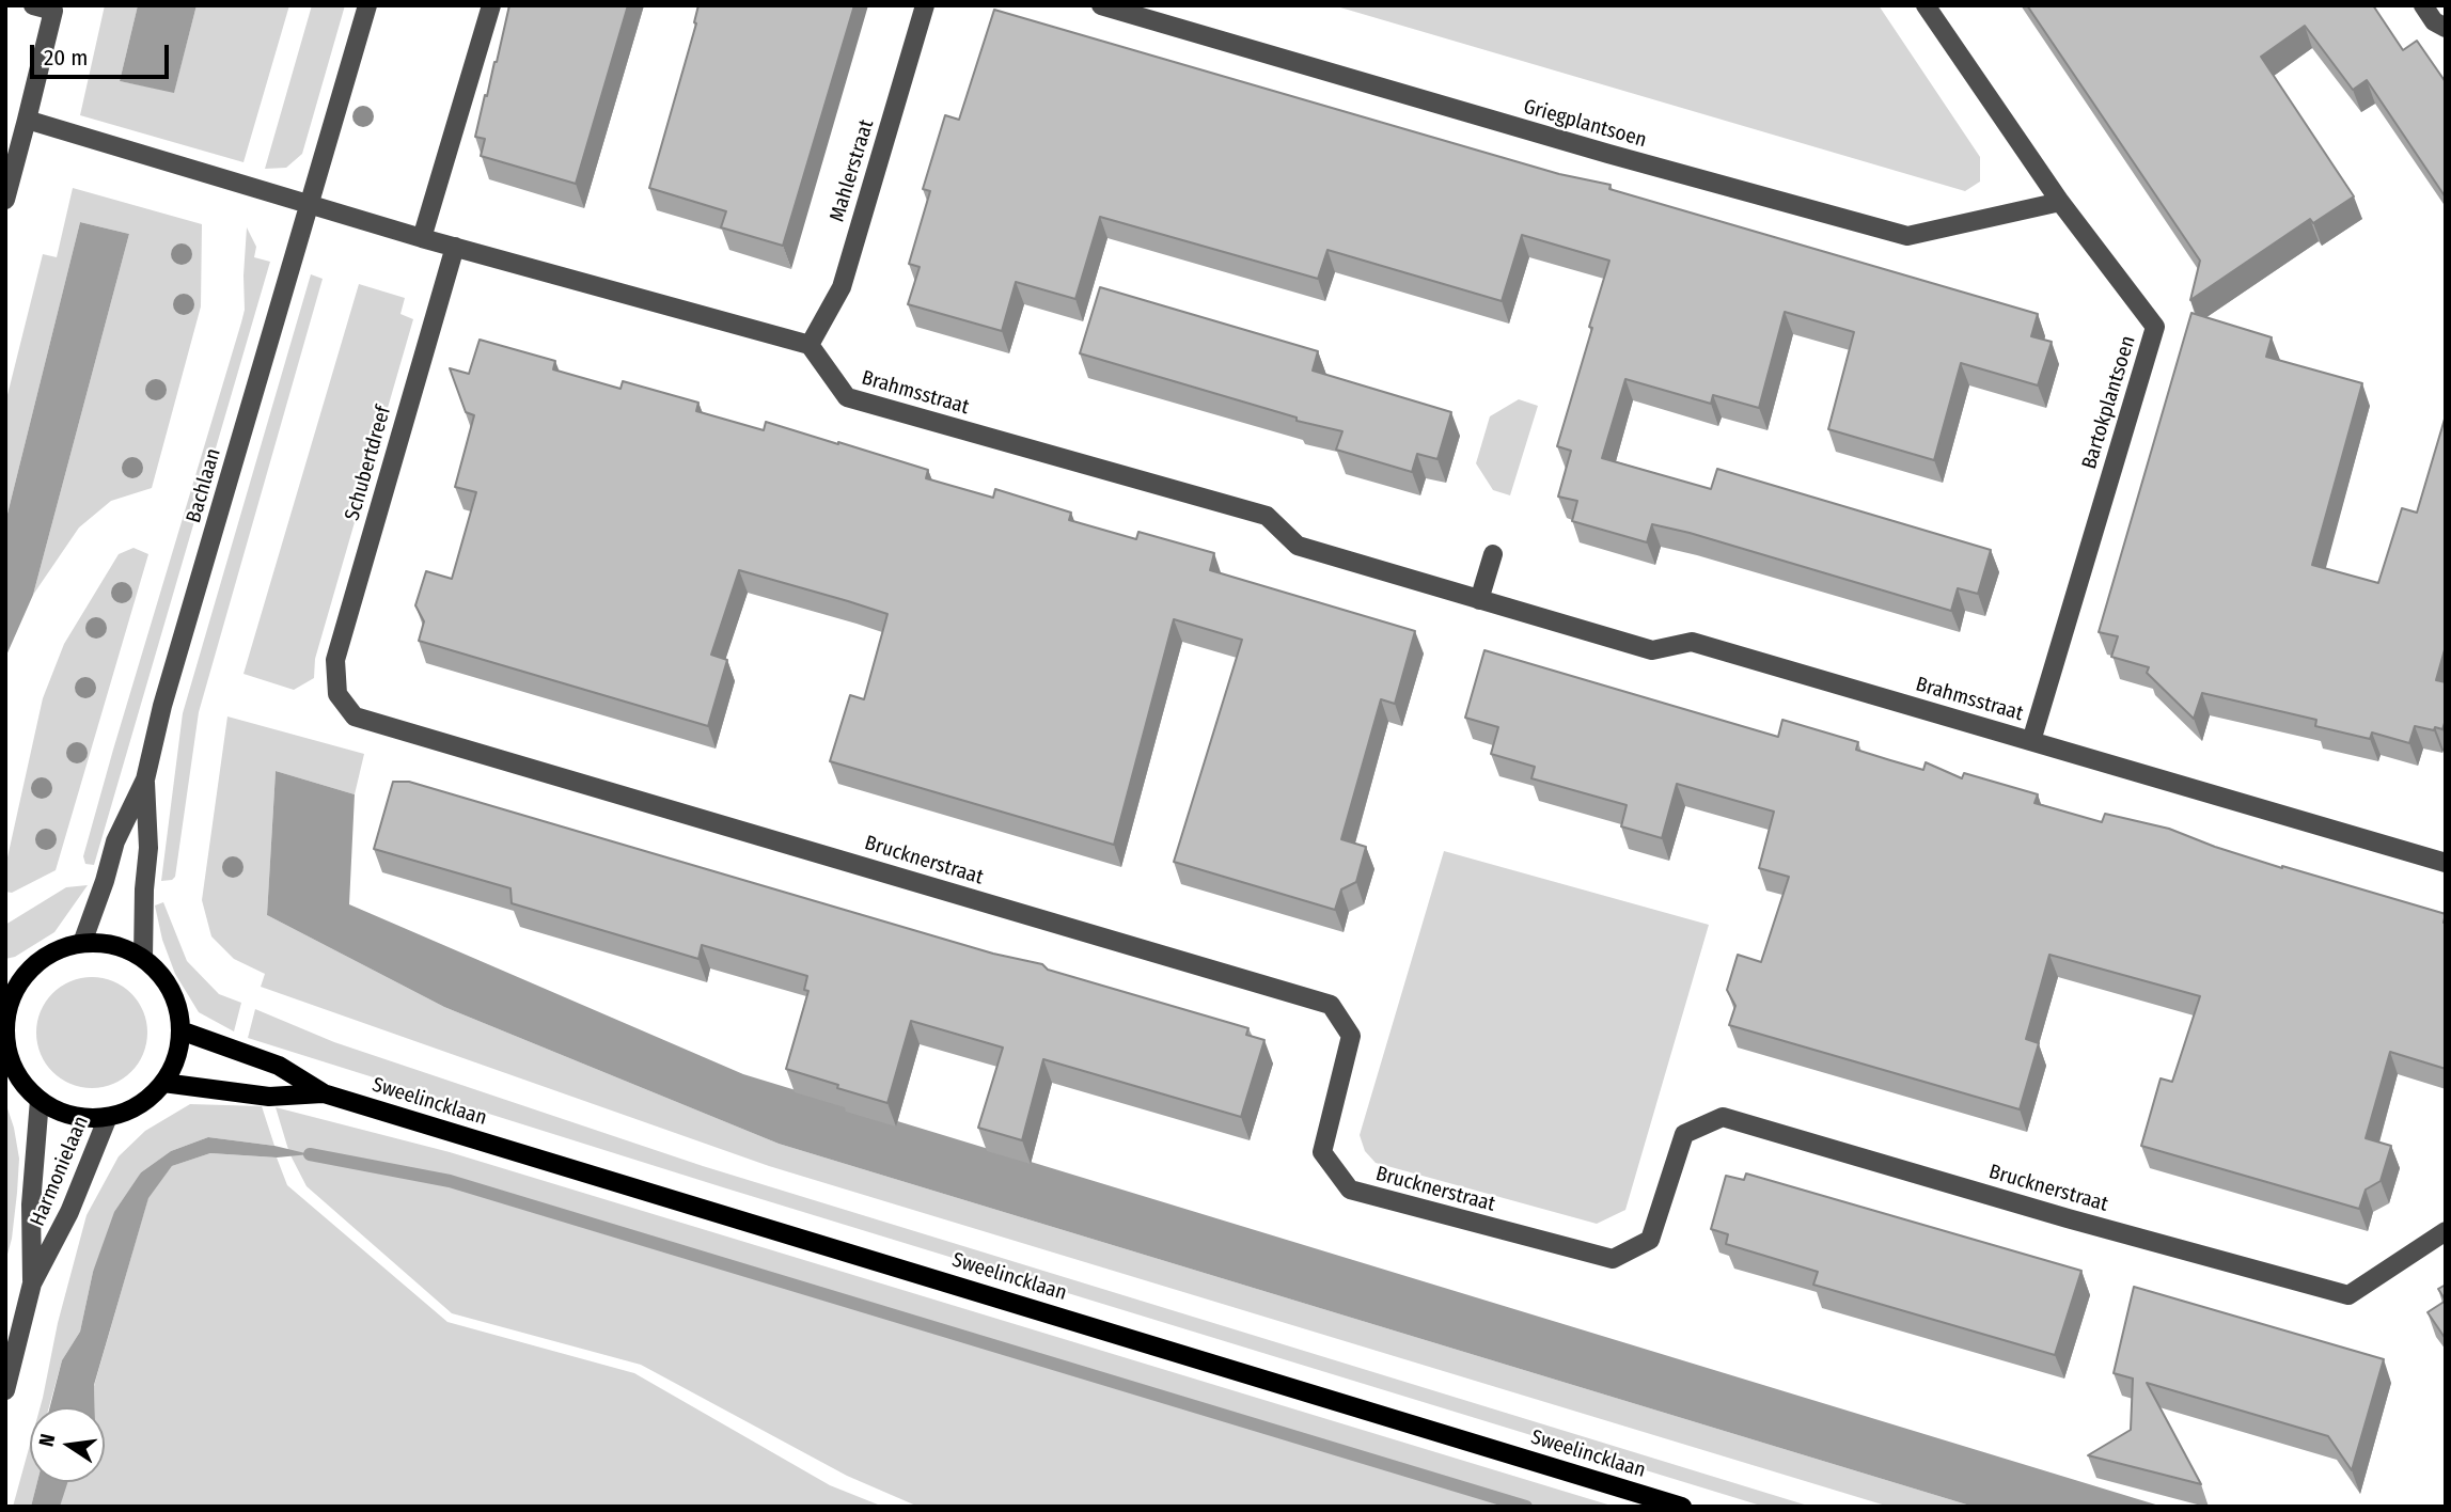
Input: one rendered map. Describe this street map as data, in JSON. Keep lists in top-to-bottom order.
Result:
{
  "streets": {
    "main road": ["Sweelincklaan"],
    "street": [
      "Griegplantsoen",
      "Mahlerstraat",
      "Brahmsstraat",
      "Bartokplantsoen",
      "Schubertdreef",
      "Bachlaan",
      "Brucknerstraat",
      "Harmonielaan"
    ]
  },
  "crossings": [
    ["Griegplantsoen", "Bartokplantsoen"],
    ["Mahlerstraat", "Brahmsstraat"],
    ["Brahmsstraat", "Bartokplantsoen"],
    ["Schubertdreef", "Brucknerstraat"],
    ["Bachlaan", "Sweelincklaan"],
    ["Bachlaan", "Harmonielaan"],
    ["Sweelincklaan", "Harmonielaan"]
  ],
  "scale_bar": "20 m",
  "north": "left"
}
